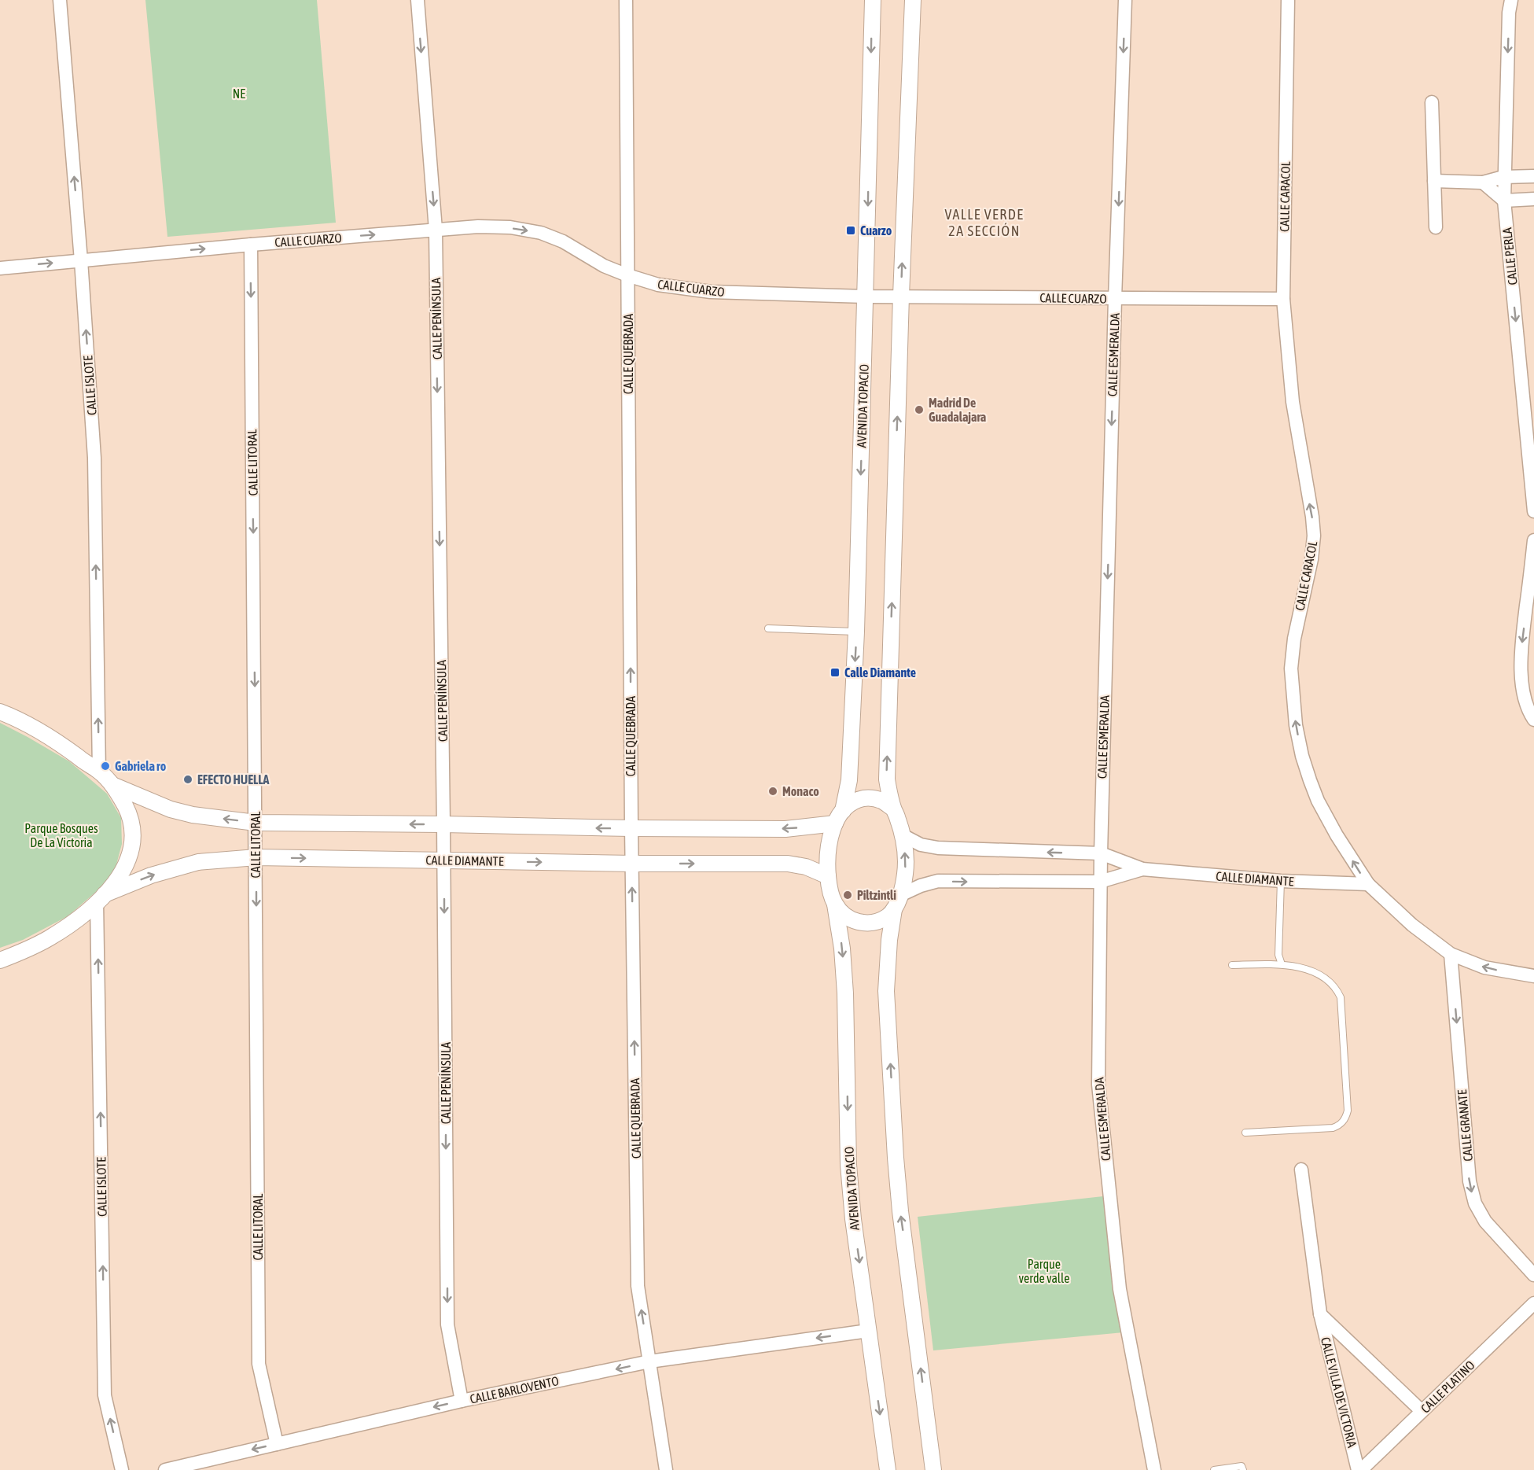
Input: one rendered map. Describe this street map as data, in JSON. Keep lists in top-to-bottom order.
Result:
{
  "streets": {
    "street": [
      "CALLE CARACOL",
      "CALLE CUARZO",
      "CALLE PERLA",
      "CALLE PENÍNSULA",
      "CALLE QUEBRADA",
      "CALLE ESMERALDA",
      "CALLE ISLOTE",
      "AVENIDA TOPACIO",
      "CALLE LITORAL",
      "CALLE DIAMANTE",
      "CALLE GRANATE",
      "CALLE PLATINO",
      "CALLE BARLOVENTO",
      "CALLE VILLA DE VICTORIA"
    ]
  },
  "crossings": [
    ["CALLE CARACOL", "CALLE CUARZO"],
    ["CALLE CARACOL", "CALLE DIAMANTE"],
    ["CALLE CARACOL", "CALLE GRANATE"],
    ["CALLE CUARZO", "CALLE PENÍNSULA"],
    ["CALLE CUARZO", "CALLE QUEBRADA"],
    ["CALLE CUARZO", "CALLE ESMERALDA"],
    ["CALLE CUARZO", "CALLE ISLOTE"],
    ["CALLE CUARZO", "AVENIDA TOPACIO"],
    ["CALLE CUARZO", "CALLE LITORAL"],
    ["CALLE PENÍNSULA", "CALLE DIAMANTE"],
    ["CALLE PENÍNSULA", "CALLE BARLOVENTO"],
    ["CALLE QUEBRADA", "CALLE DIAMANTE"],
    ["CALLE QUEBRADA", "CALLE BARLOVENTO"],
    ["CALLE ESMERALDA", "CALLE DIAMANTE"],
    ["CALLE ISLOTE", "CALLE DIAMANTE"],
    ["AVENIDA TOPACIO", "CALLE DIAMANTE"],
    ["AVENIDA TOPACIO", "CALLE BARLOVENTO"],
    ["CALLE LITORAL", "CALLE DIAMANTE"],
    ["CALLE LITORAL", "CALLE BARLOVENTO"],
    ["CALLE PLATINO", "CALLE VILLA DE VICTORIA"]
  ],
  "one_way": [
    "CALLE CARACOL",
    "CALLE CUARZO",
    "CALLE PERLA",
    "CALLE PENÍNSULA",
    "CALLE QUEBRADA",
    "CALLE ESMERALDA",
    "CALLE ISLOTE",
    "CALLE LITORAL",
    "CALLE GRANATE",
    "CALLE BARLOVENTO"
  ],
  "districts": ["VALLE VERDE 2A SECCIÓN"],
  "parks": ["NE", "Parque Bosques De La Victoria", "Parque verde valle"],
  "places": {
    "transit": ["Cuarzo", "Calle Diamante"],
    "other": [
      "Madrid De Guadalajara",
      "Gabriela ro",
      "EFECTO HUELLA",
      "Monaco",
      "Piltzintli"
    ]
  }
}
